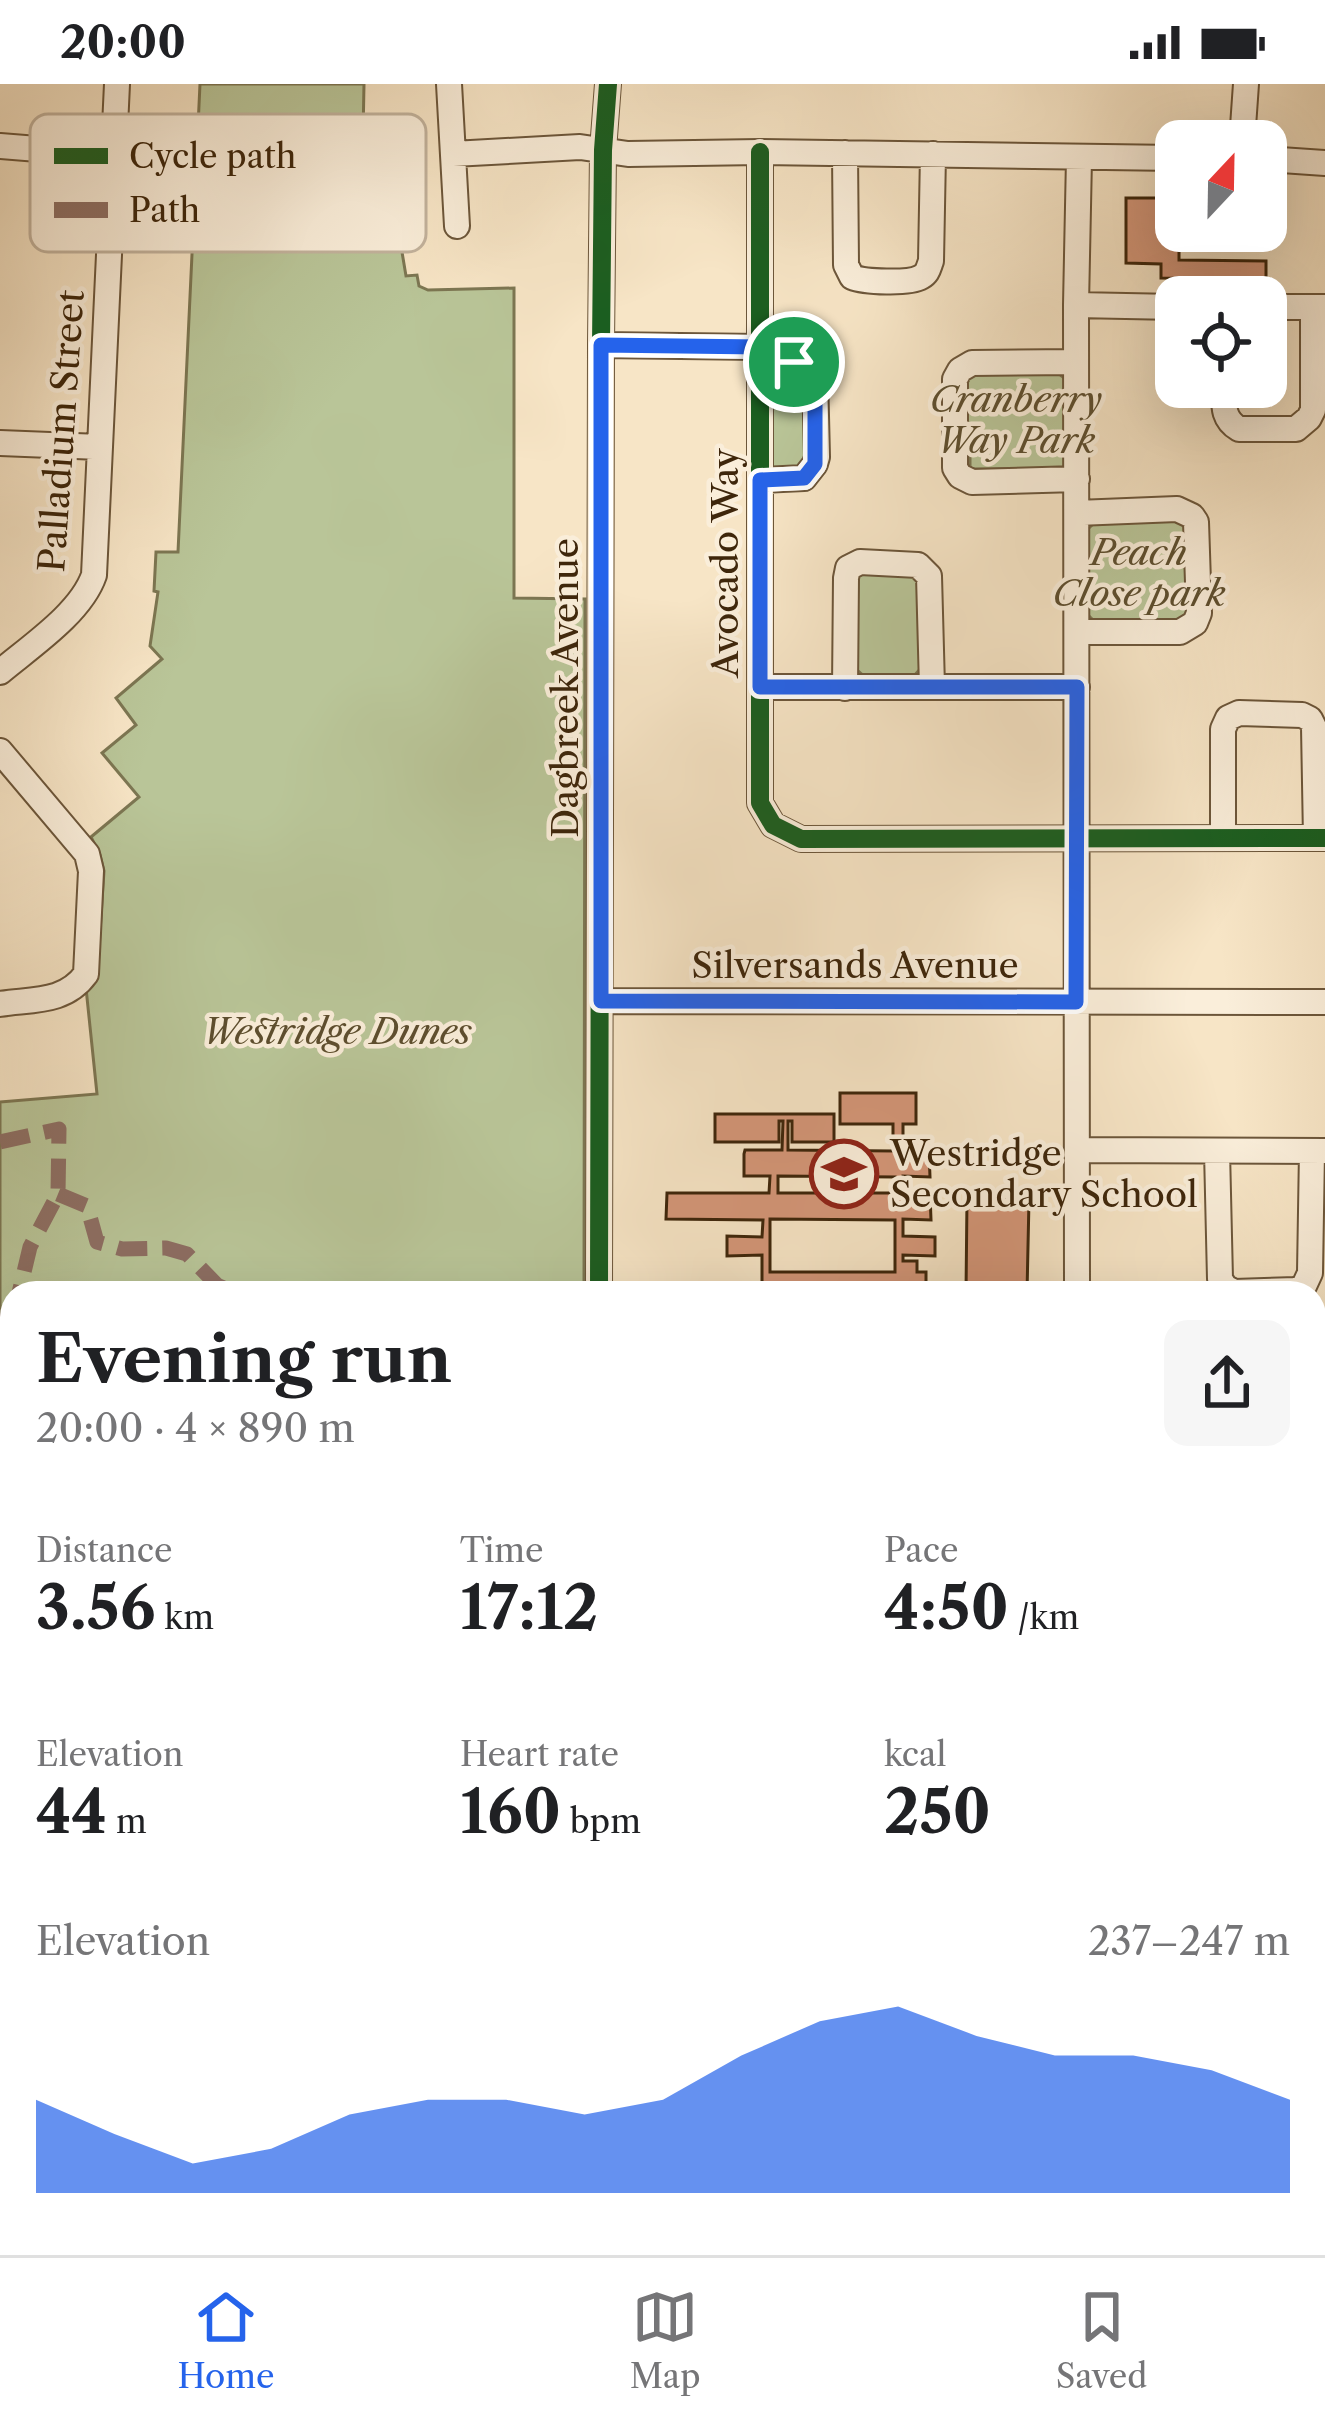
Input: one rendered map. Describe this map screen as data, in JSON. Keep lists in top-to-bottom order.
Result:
{
  "streets": {
    "street": [
      "Palladium Street",
      "Avocado Way",
      "Dagbreek Avenue",
      "Silversands Avenue"
    ]
  },
  "crossings": [
    ["Dagbreek Avenue", "Silversands Avenue"]
  ],
  "parks": ["Cranberry Way Park", "Peach Close park", "Westridge Dunes"],
  "places": {
    "school or university": ["Westridge Secondary School"]
  },
  "legend": ["Cycle path", "Path"],
  "north": "top",
  "page": {
    "status": "20:00",
    "heading": ["Evening run", "20:00 · 4 × 890 m"],
    "stats": [
      ["Distance", "3.56 km"],
      ["Time", "17:12"],
      ["Pace", "4:50 /km"],
      ["Elevation", "44 m"],
      ["Heart rate", "160 bpm"],
      ["kcal", "250"]
    ],
    "chart": ["Elevation", "237–247 m"],
    "tabs": ["Home", "Map", "Saved"]
  }
}
